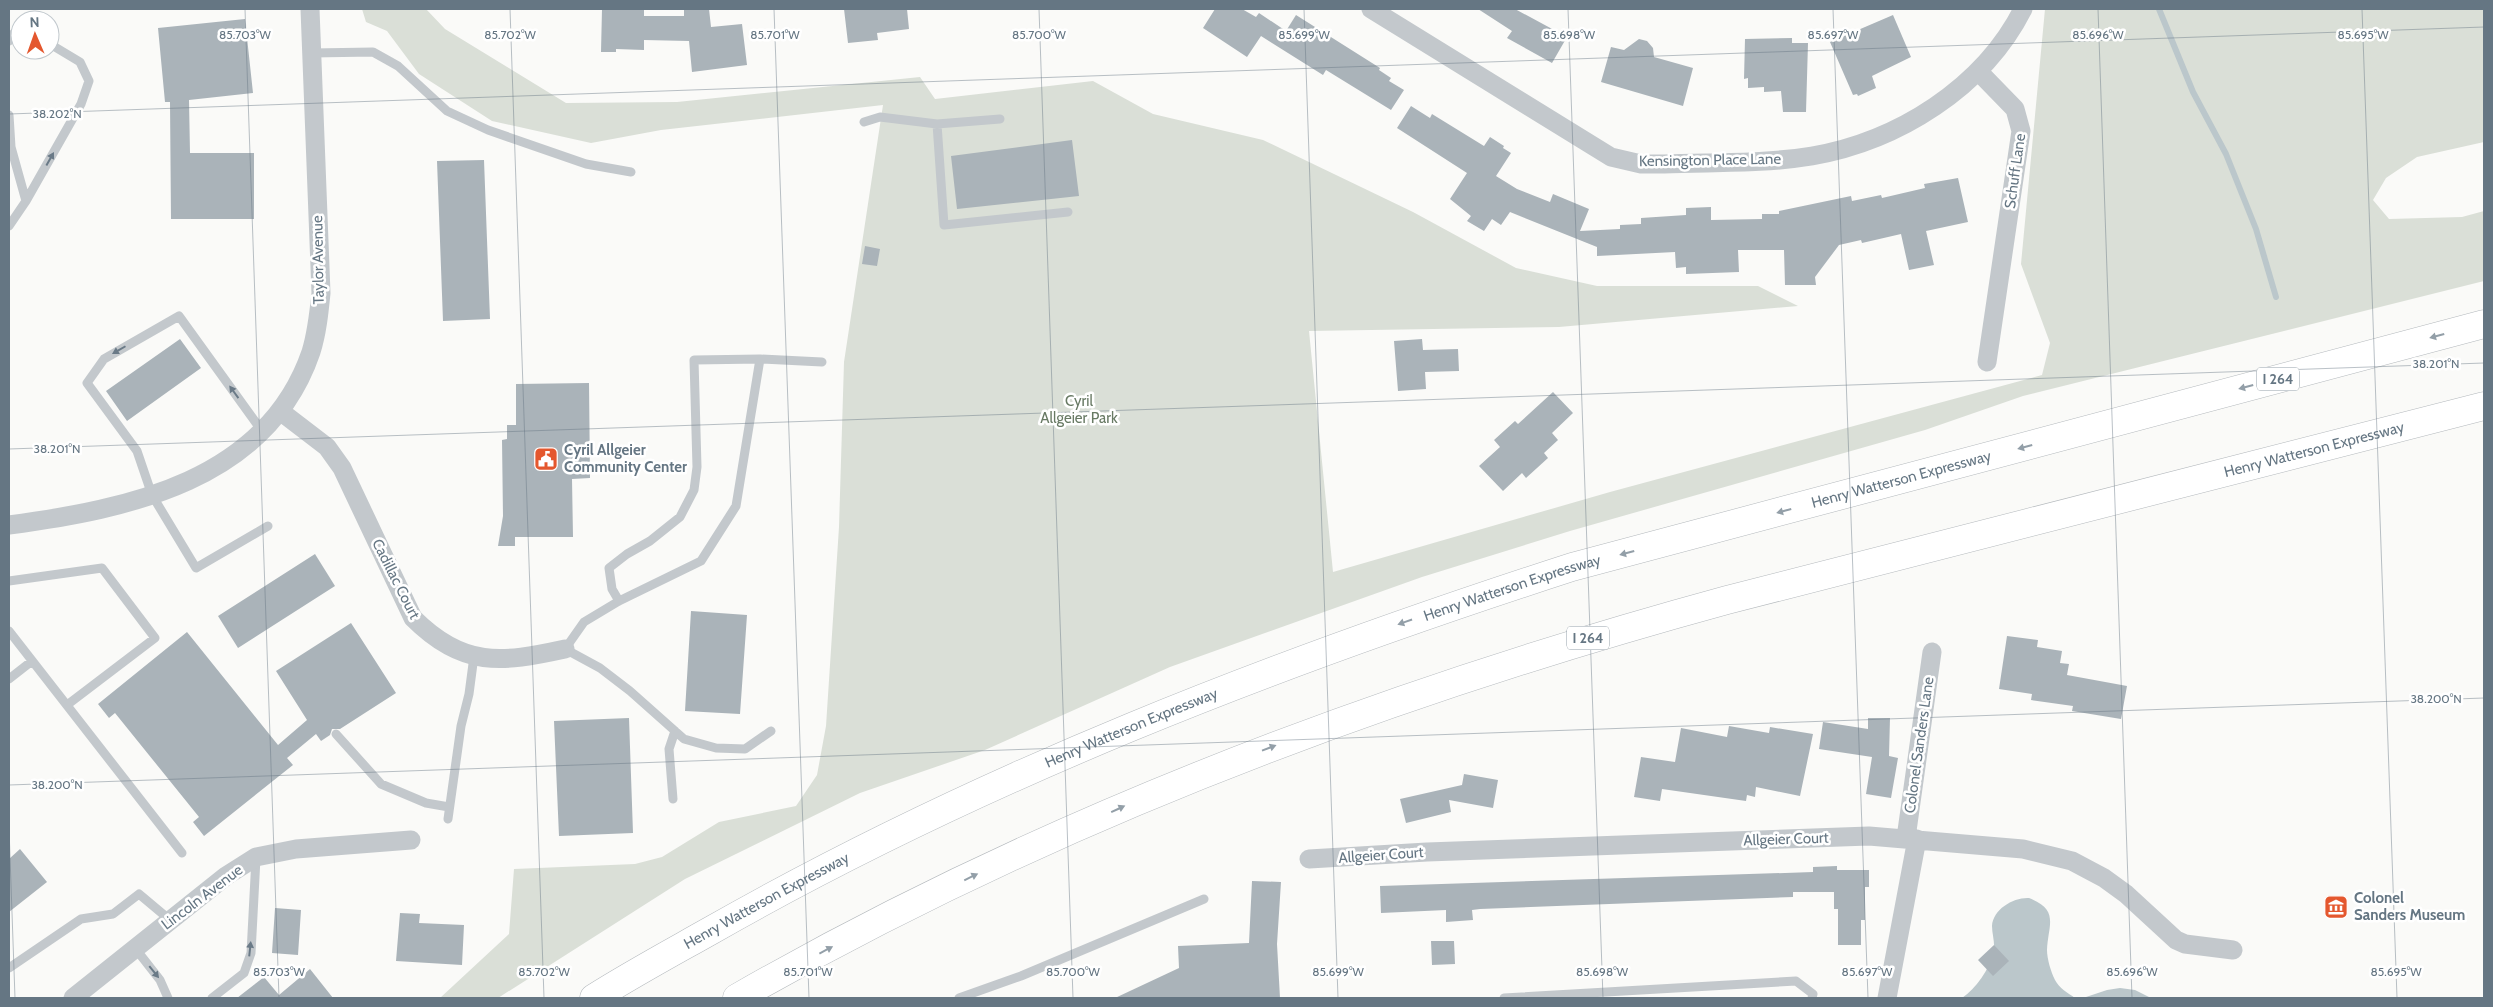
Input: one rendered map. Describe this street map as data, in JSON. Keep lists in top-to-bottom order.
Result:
{
  "streets": {
    "highway": ["I 264", "Henry Watterson Expressway"],
    "street": [
      "Kensington Place Lane",
      "Schuff Lane",
      "Taylor Avenue",
      "Cadillac Court",
      "Colonel Sanders Lane",
      "Allgeier Court",
      "Lincoln Avenue"
    ]
  },
  "crossings": [
    ["Kensington Place Lane", "Schuff Lane"],
    ["Taylor Avenue", "Cadillac Court"],
    ["Colonel Sanders Lane", "Allgeier Court"]
  ],
  "parks": ["Cyril Allgeier Park"],
  "places": {
    "public building": ["Cyril Allgeier Community Center"],
    "museum": ["Colonel Sanders Museum"]
  },
  "north": "top",
  "coordinates": [
    "85.703°W",
    "85.702°W",
    "85.701°W",
    "85.700°W",
    "85.699°W",
    "85.698°W",
    "85.697°W",
    "85.696°W",
    "85.695°W",
    "38.202°N",
    "38.201°N",
    "38.200°N"
  ]
}
